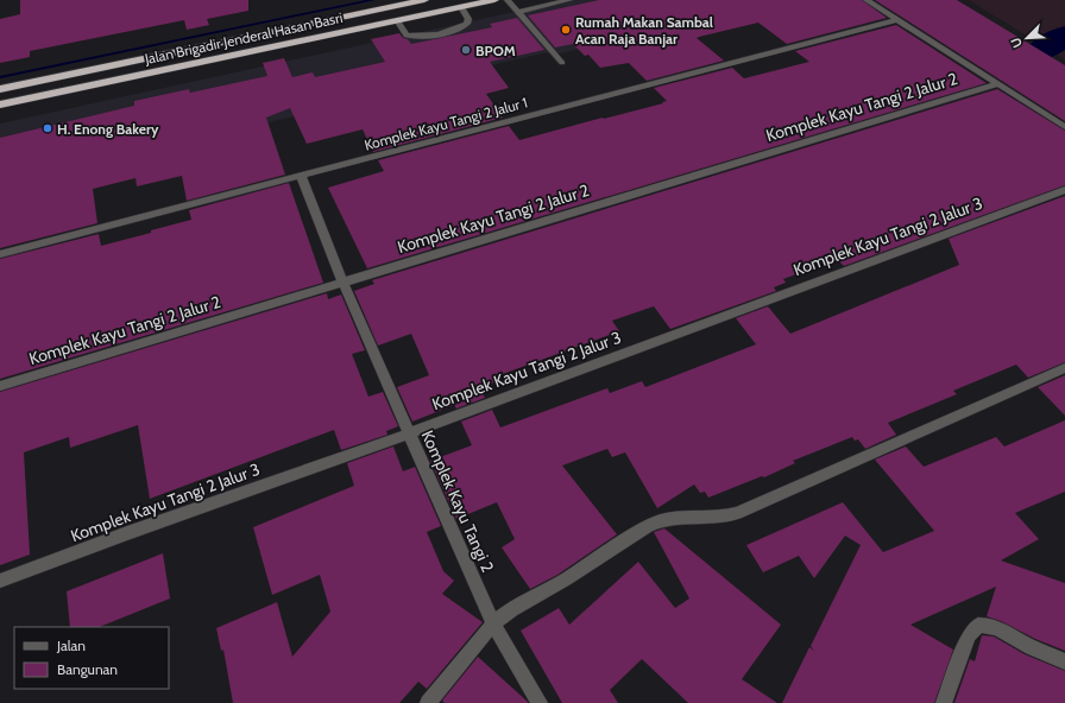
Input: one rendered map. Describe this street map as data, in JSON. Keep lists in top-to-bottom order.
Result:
{
  "streets": {
    "highway": ["Jalan Brigadir Jenderal Hasan Basri"],
    "street": [
      "Komplek Kayu Tangi 2 Jalur 2",
      "Komplek Kayu Tangi 2 Jalur 1",
      "Komplek Kayu Tangi 2 Jalur 3",
      "Komplek Kayu Tangi 2"
    ]
  },
  "crossings": [
    ["Komplek Kayu Tangi 2 Jalur 2", "Komplek Kayu Tangi 2"],
    ["Komplek Kayu Tangi 2 Jalur 1", "Komplek Kayu Tangi 2"],
    ["Komplek Kayu Tangi 2 Jalur 3", "Komplek Kayu Tangi 2"]
  ],
  "places": ["Rumah Makan Sambal Acan Raja Banjar", "BPOM", "H. Enong Bakery"],
  "legend": ["Jalan", "Bangunan"],
  "north": "bottom left"
}
